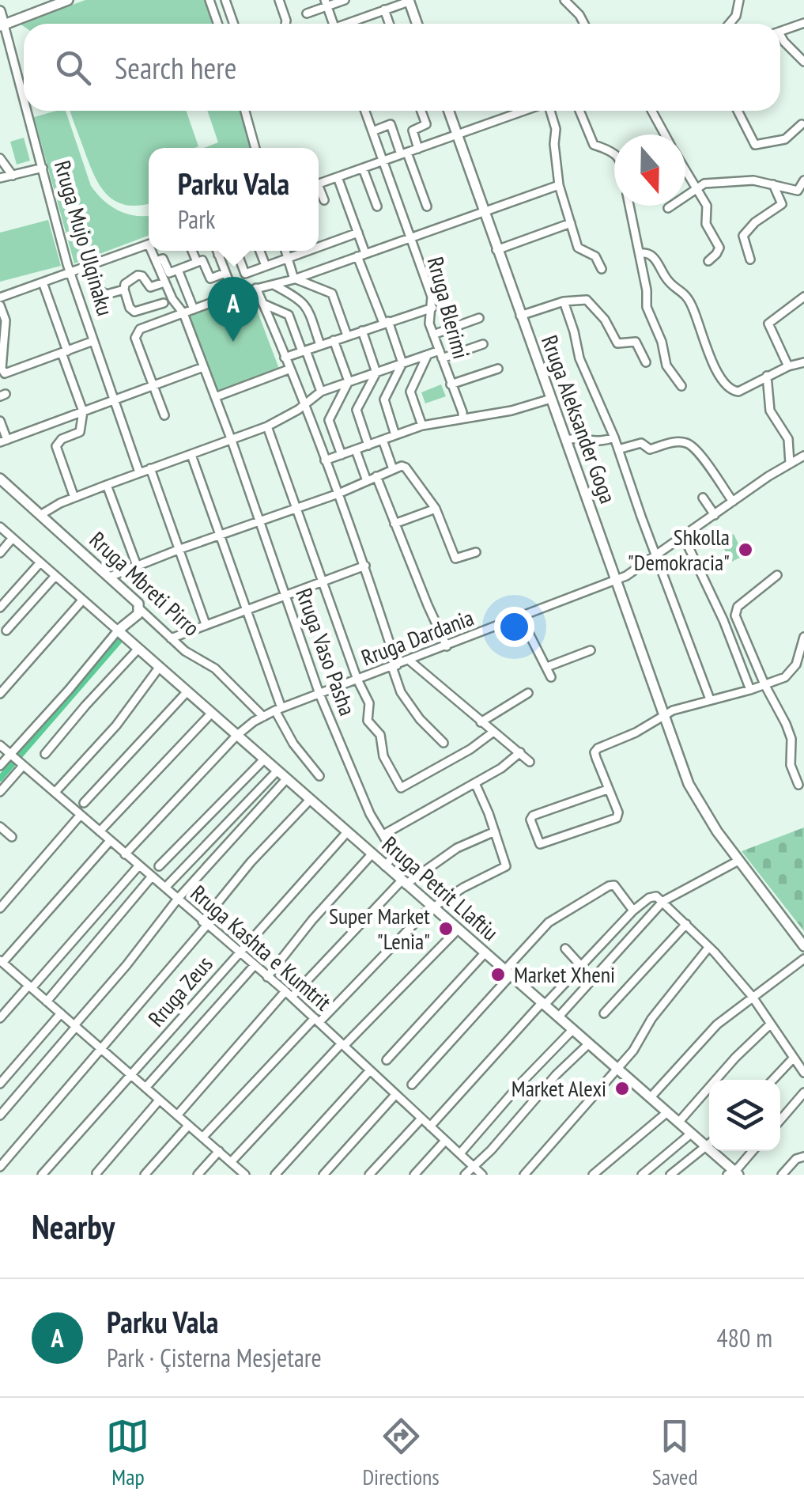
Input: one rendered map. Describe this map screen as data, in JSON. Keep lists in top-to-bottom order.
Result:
{
  "streets": {
    "main road": [
      "Rruga Mujo Ulqinaku",
      "Rruga Aleksander Goga",
      "Rruga Mbreti Pirro",
      "Rruga Petrit Llaftiu"
    ],
    "street": [
      "Rruga Blerimi",
      "Rruga Dardania",
      "Rruga Vaso Pasha",
      "Rruga Kashta e Kumtrit",
      "Rruga Zeus"
    ]
  },
  "crossings": [
    ["Rruga Aleksander Goga", "Rruga Dardania"],
    ["Rruga Mbreti Pirro", "Rruga Dardania"],
    ["Rruga Dardania", "Rruga Vaso Pasha"],
    ["Rruga Dardania", "Rruga Petrit Llaftiu"],
    ["Rruga Dardania", "Rruga Kashta e Kumtrit"],
    ["Rruga Vaso Pasha", "Rruga Petrit Llaftiu"],
    ["Rruga Petrit Llaftiu", "Rruga Zeus"],
    ["Rruga Kashta e Kumtrit", "Rruga Zeus"]
  ],
  "places": [
    "Shkolla \"Demokracia\"",
    "Super Market \"Lenia\"",
    "Market Xheni",
    "Market Alexi"
  ],
  "north": "bottom",
  "page": {
    "search": "Search here",
    "popup": ["Parku Vala", "Park"],
    "pins": "A",
    "heading": "Nearby",
    "list": [
      {
        "mark": "A",
        "name": "Parku Vala",
        "note": "Park · Çisterna Mesjetare",
        "value": "480 m"
      }
    ],
    "nav": ["Map", "Directions", "Saved"]
  }
}
